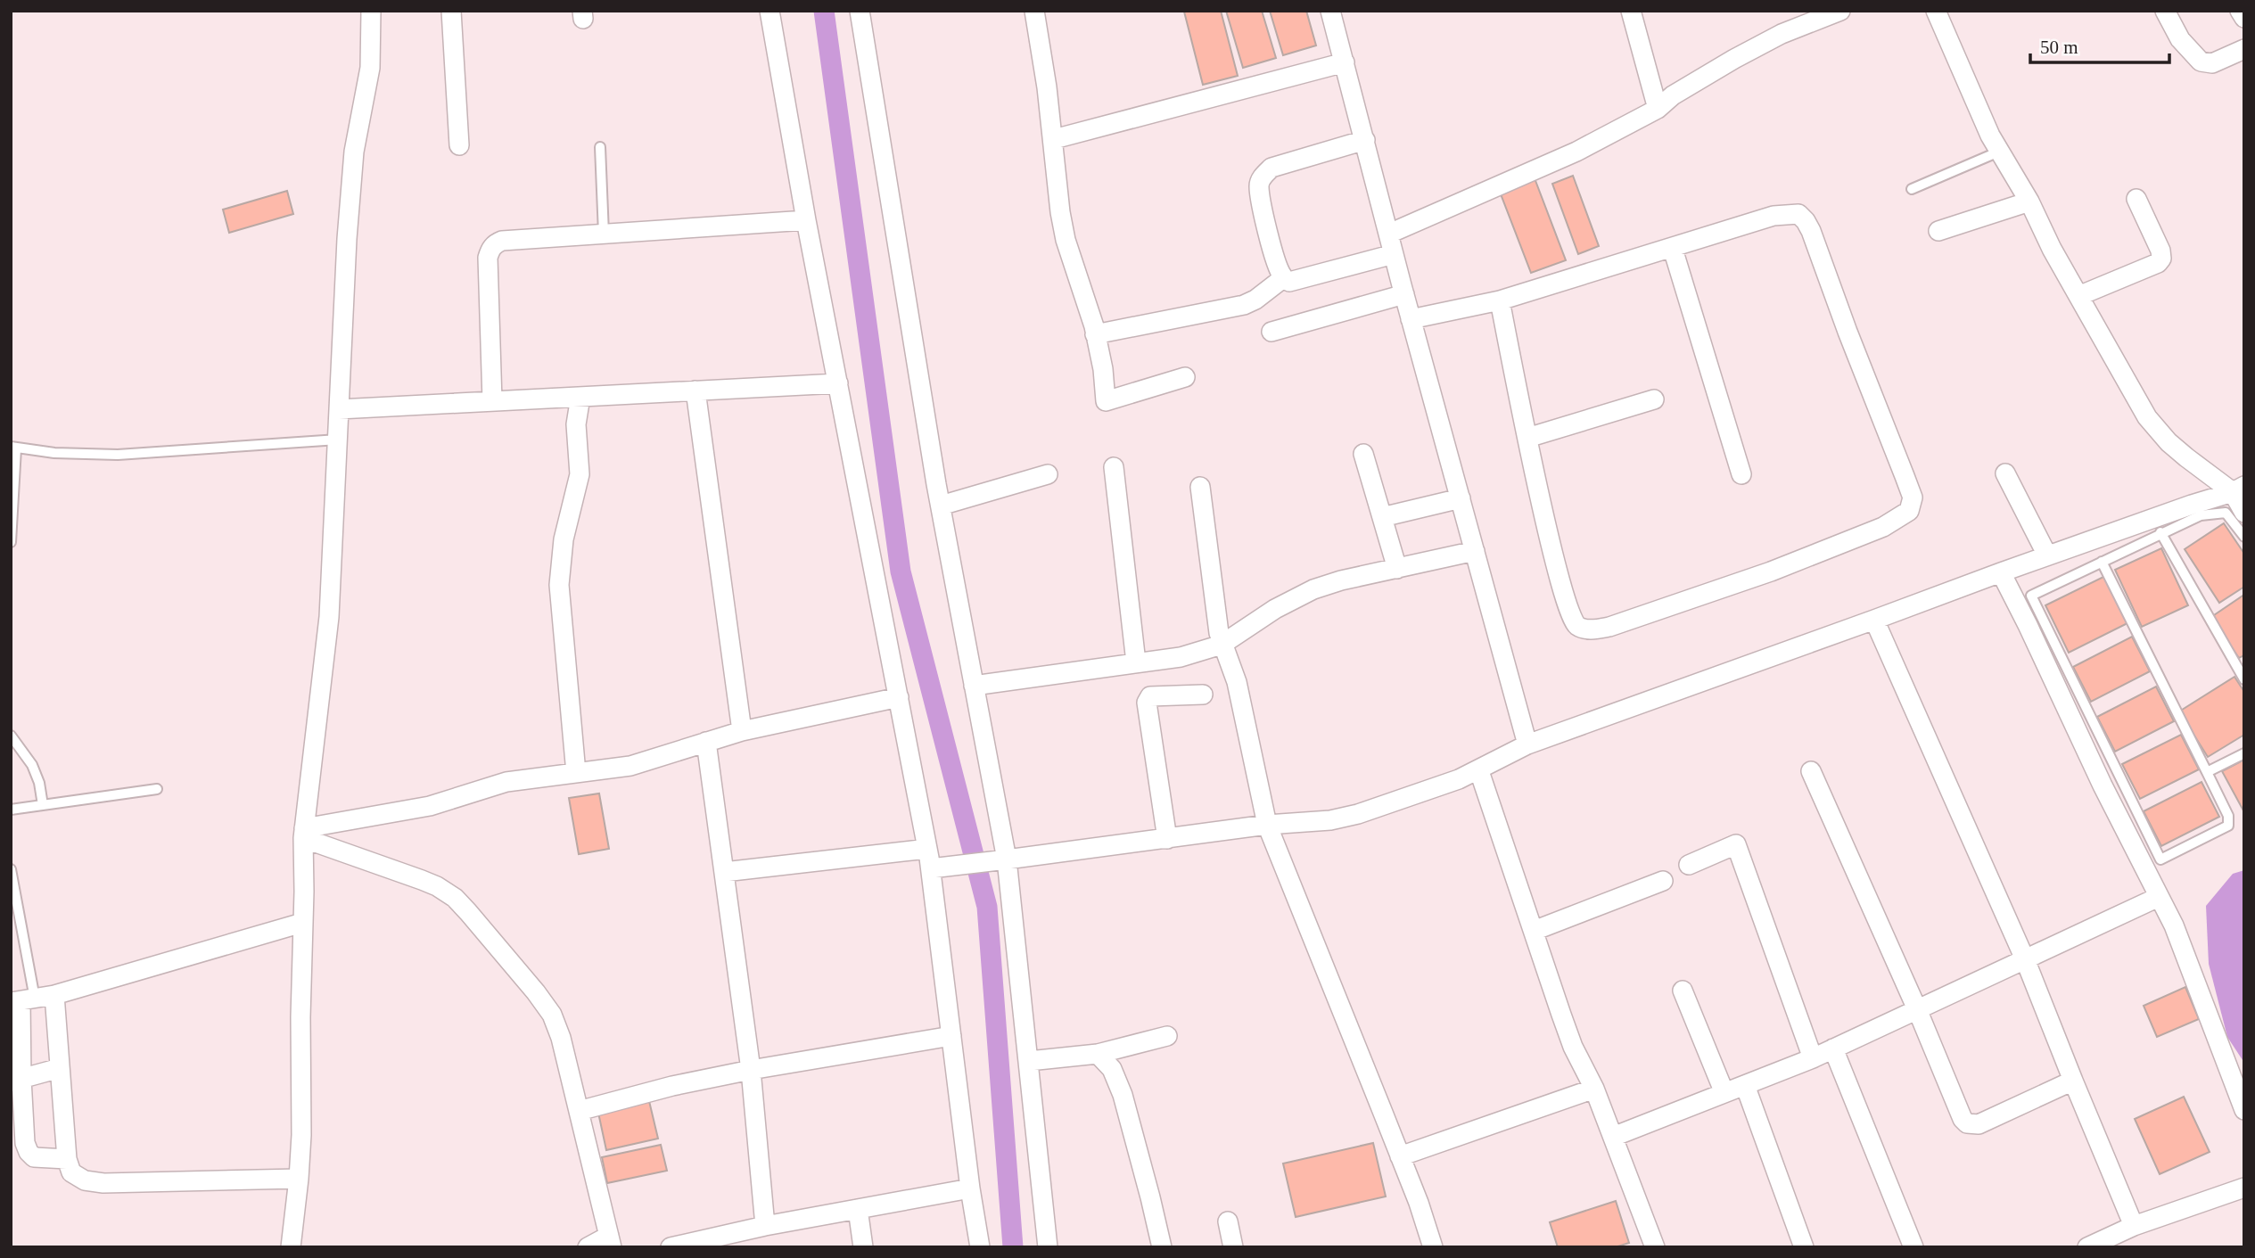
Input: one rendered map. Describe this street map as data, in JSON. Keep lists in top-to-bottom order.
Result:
{
  "scale_bar": "50 m"
}
